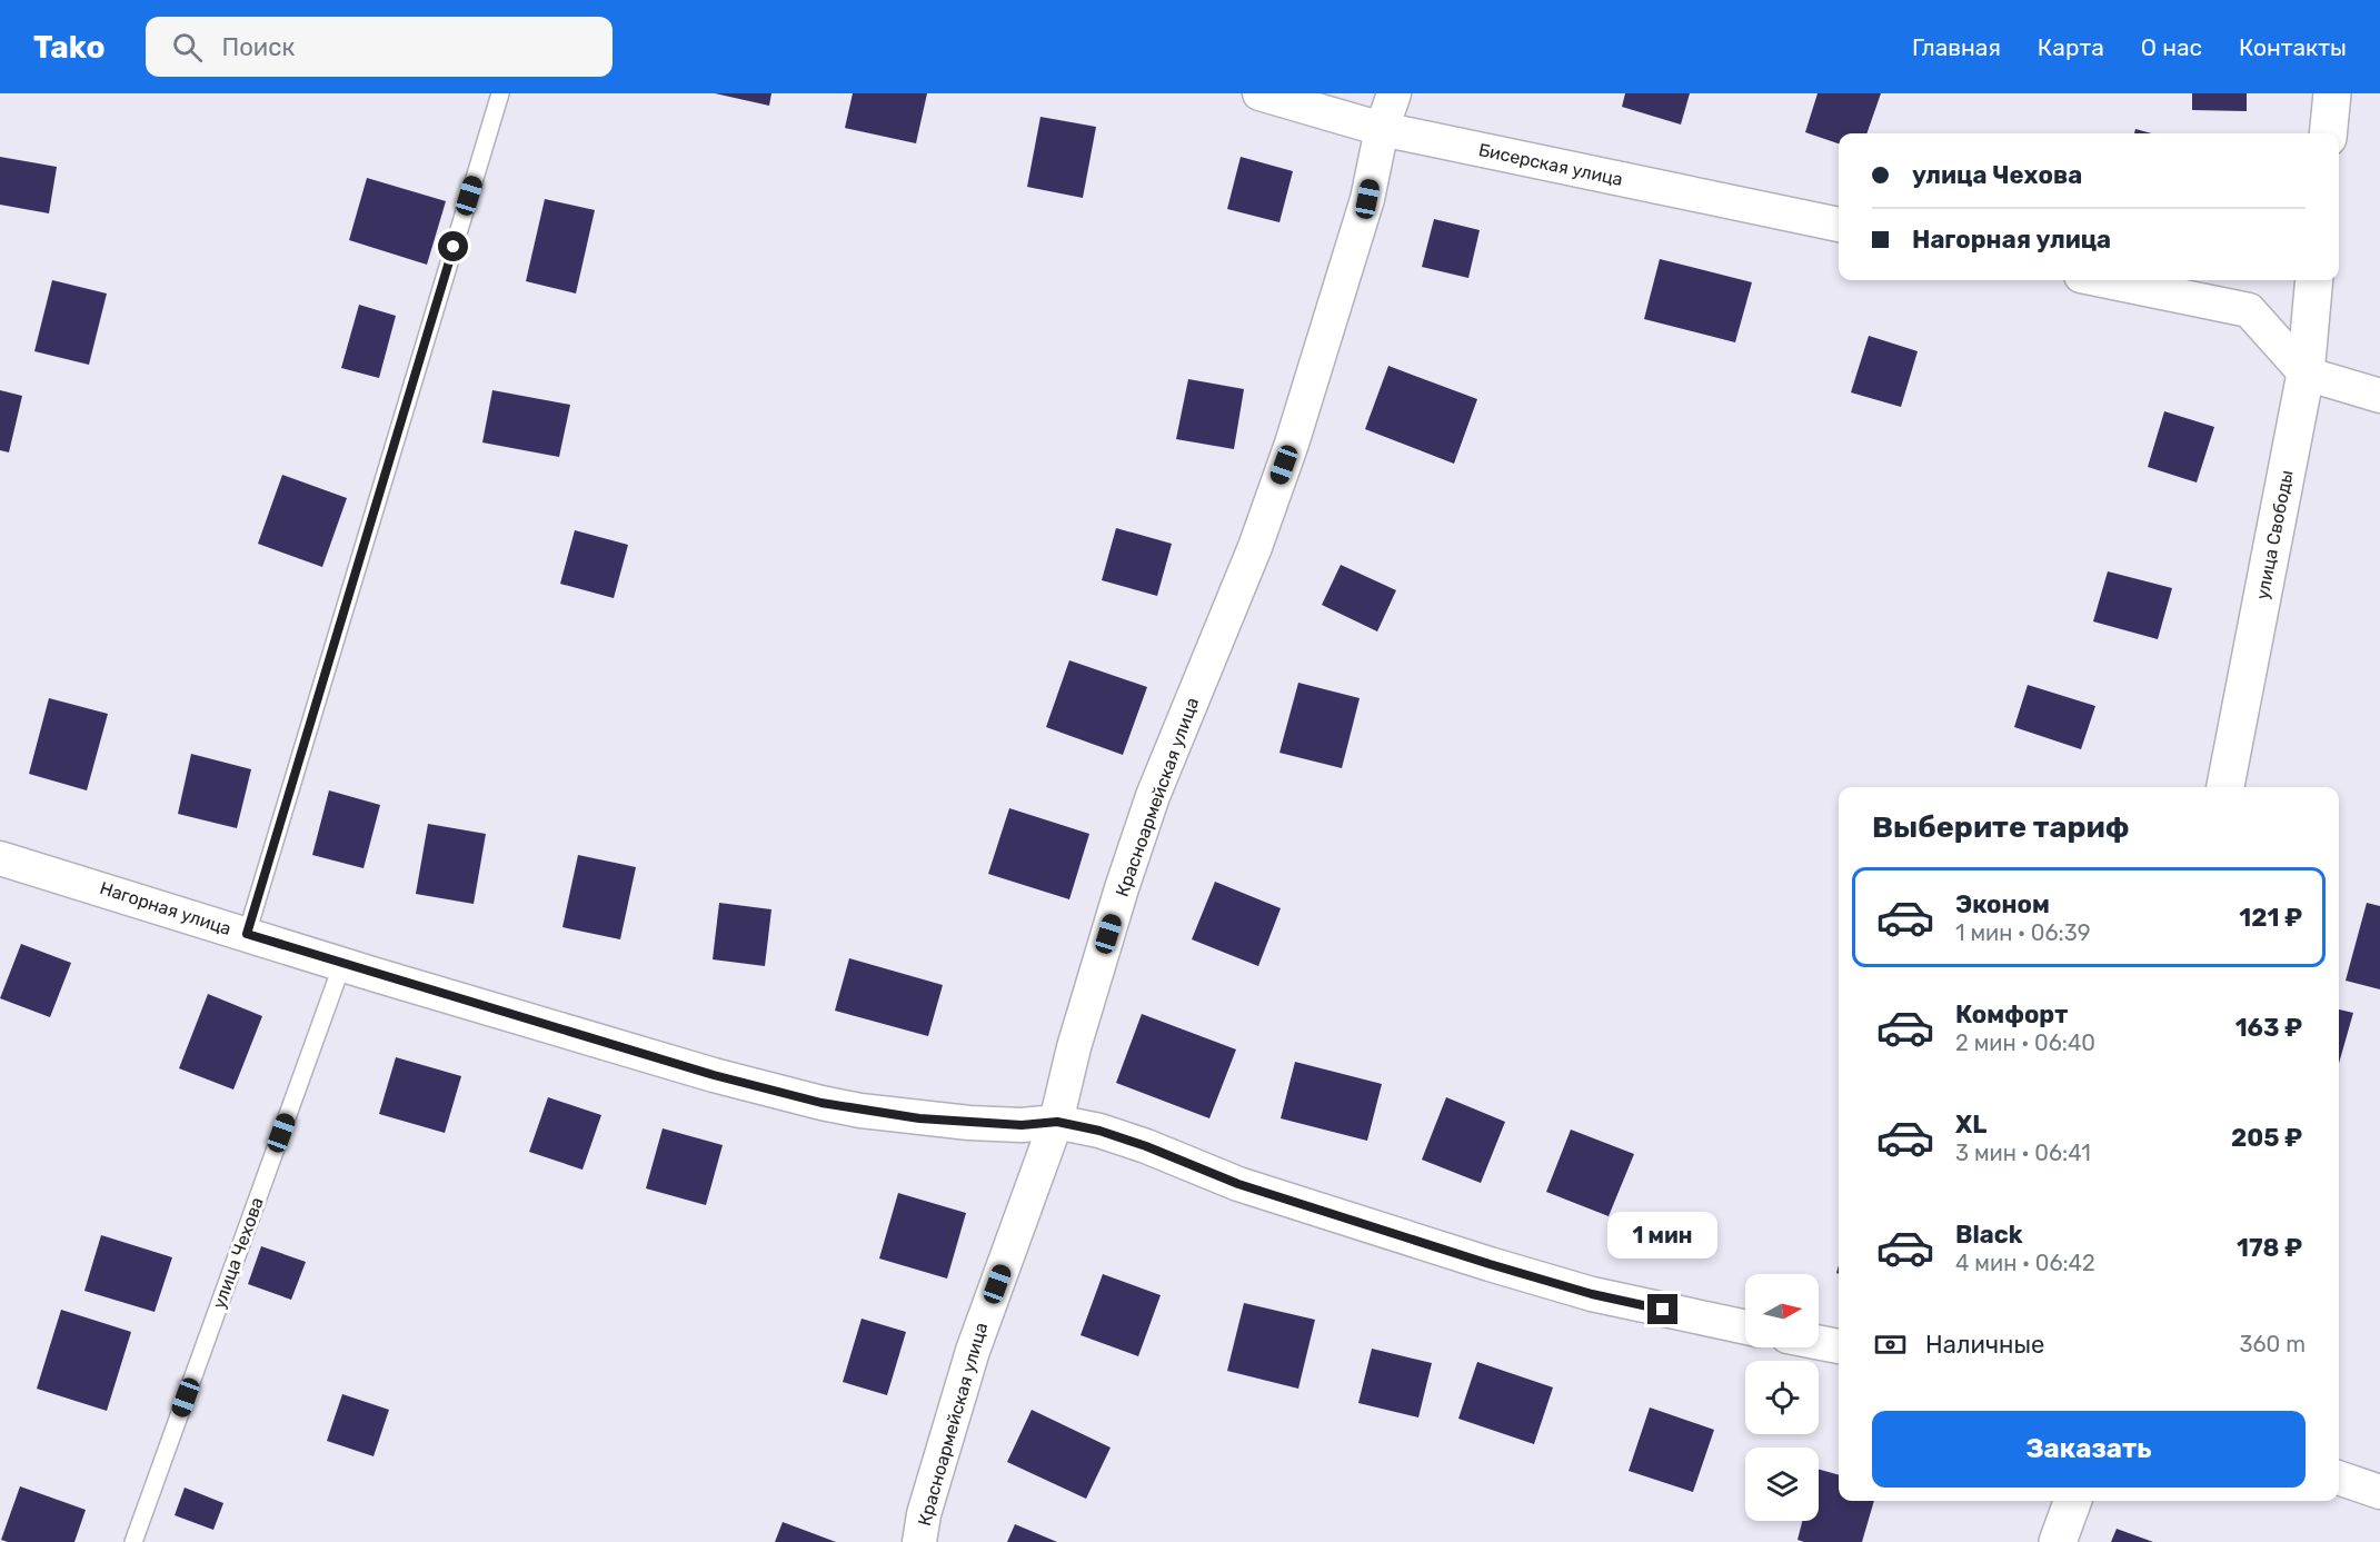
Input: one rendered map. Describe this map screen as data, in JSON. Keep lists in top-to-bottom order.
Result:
{
  "streets": {
    "street": [
      "Бисерская улица",
      "улица Свободы",
      "Красноармейская улица",
      "Нагорная улица"
    ],
    "lane": ["улица Чехова"]
  },
  "crossings": [
    ["Бисерская улица", "Красноармейская улица"],
    ["Красноармейская улица", "Нагорная улица"],
    ["Нагорная улица", "улица Чехова"]
  ],
  "north": "right",
  "page": {
    "header": "Tako",
    "search": "Поиск",
    "nav": [
      "Главная",
      "Карта",
      "О нас",
      "Контакты"
    ],
    "banner": ["улица Чехова", "Нагорная улица"],
    "heading": "Выберите тариф",
    "list": [
      {
        "name": "Эконом",
        "note": "1 мин · 06:39",
        "value": "121 ₽"
      },
      {
        "name": "Комфорт",
        "note": "2 мин · 06:40",
        "value": "163 ₽"
      },
      {
        "name": "XL",
        "note": "3 мин · 06:41",
        "value": "205 ₽"
      },
      {
        "name": "Black",
        "note": "4 мин · 06:42",
        "value": "178 ₽"
      }
    ],
    "bubble": "1 мин",
    "pay": ["Наличные", "360 m"],
    "buttons": "Заказать"
  }
}
